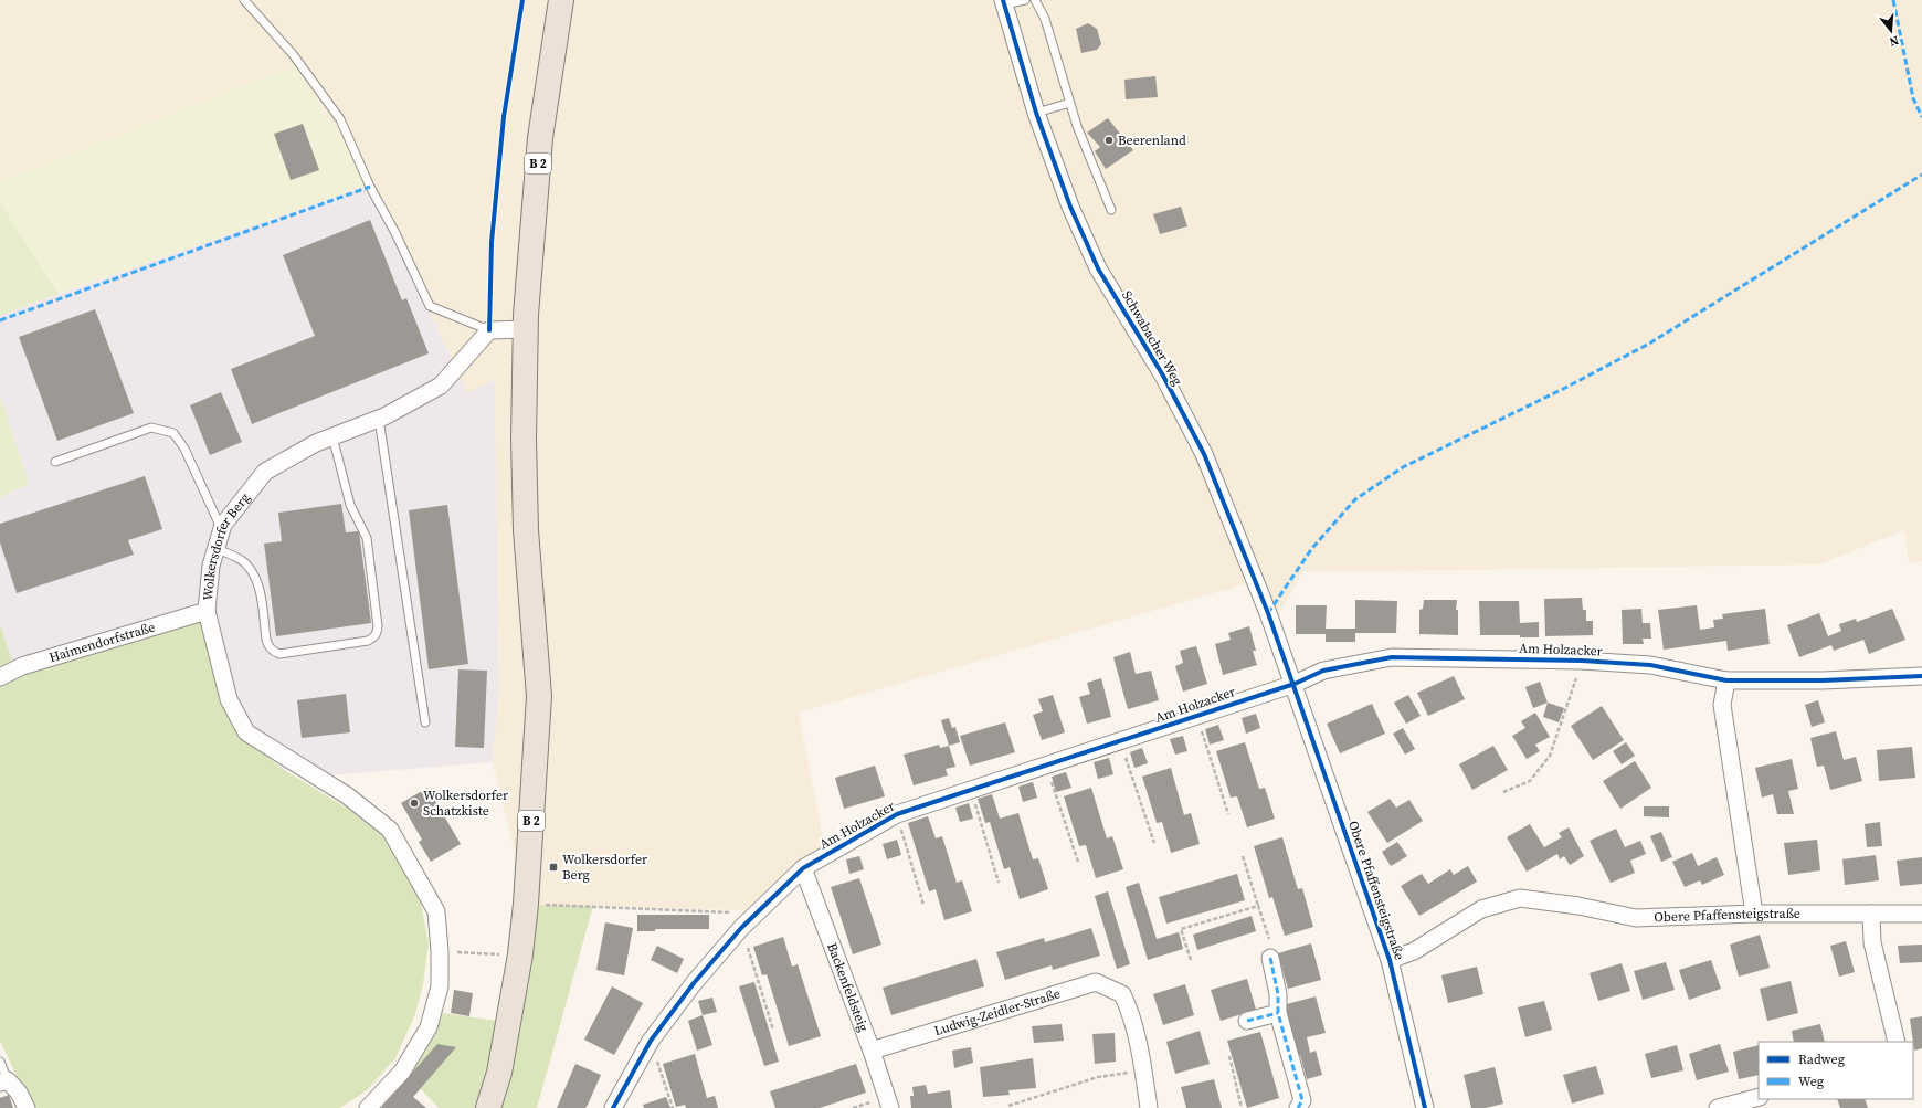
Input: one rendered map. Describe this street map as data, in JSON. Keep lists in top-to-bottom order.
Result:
{
  "streets": {
    "main road": ["B 2"],
    "street": [
      "Schwabacher Weg",
      "Wolkersdorfer Berg",
      "Haimendorfstraße",
      "Am Holzacker",
      "Obere Pfaffensteigstraße",
      "Backenfeldsteig",
      "Ludwig-Zeidler-Straße"
    ]
  },
  "crossings": [
    ["Schwabacher Weg", "Am Holzacker"],
    ["Schwabacher Weg", "Obere Pfaffensteigstraße"],
    ["Wolkersdorfer Berg", "Haimendorfstraße"],
    ["Am Holzacker", "Obere Pfaffensteigstraße"],
    ["Am Holzacker", "Backenfeldsteig"],
    ["Backenfeldsteig", "Ludwig-Zeidler-Straße"]
  ],
  "places": {
    "other": ["Beerenland", "Wolkersdorfer Schatzkiste"],
    "transit": ["Wolkersdorfer Berg"]
  },
  "legend": ["Radweg", "Weg"],
  "north": "bottom"
}
